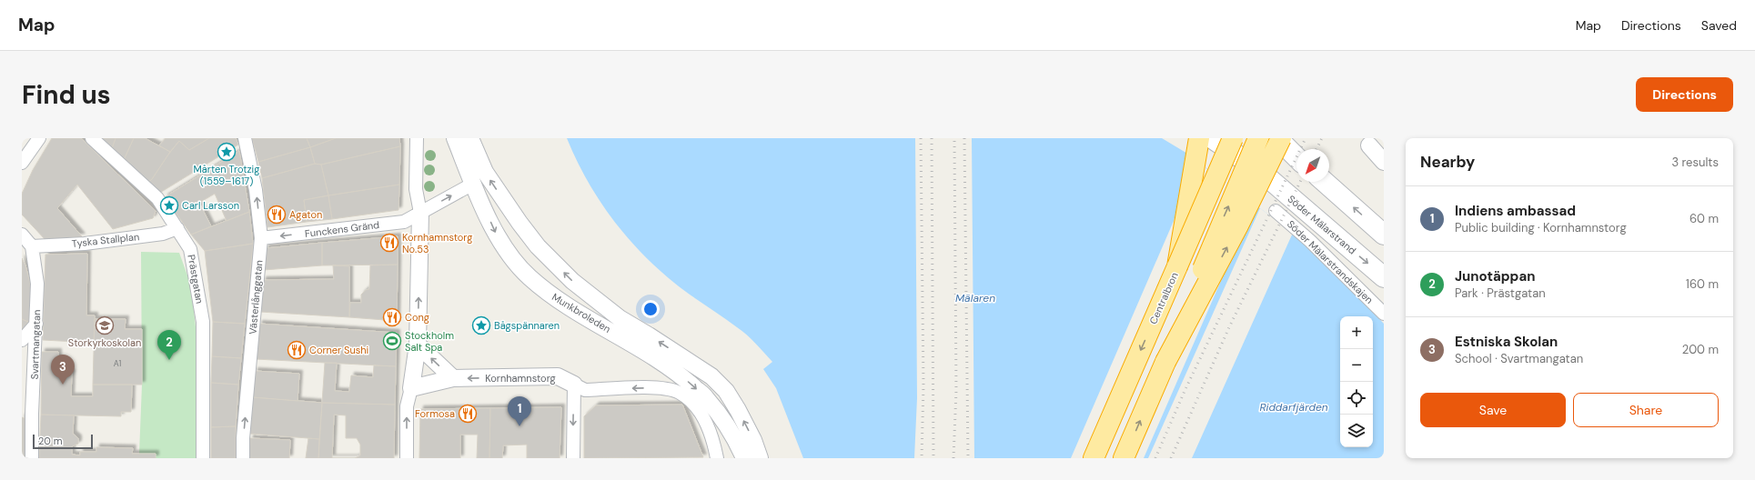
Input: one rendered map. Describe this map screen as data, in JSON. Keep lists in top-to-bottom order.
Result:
{
  "streets": {
    "highway": ["Centralbron"],
    "street": [
      "Söder Mälarstrand",
      "Funckens Gränd",
      "Tyska Stallplan",
      "Söder Mälarstrandskajen",
      "Prästgatan",
      "Västerlånggatan",
      "Munkbroleden",
      "Svartmangatan",
      "Kornhamnstorg"
    ]
  },
  "crossings": [
    ["Funckens Gränd", "Västerlånggatan"],
    ["Tyska Stallplan", "Prästgatan"],
    ["Tyska Stallplan", "Svartmangatan"]
  ],
  "one_way": ["Funckens Gränd", "Västerlånggatan", "Kornhamnstorg"],
  "water": ["Mälaren", "Riddarfjärden"],
  "places": {
    "place": ["Mårten Trotzig (1559–1617)", "Carl Larsson", "Bågspännaren"],
    "restaurant": [
      "Agaton",
      "Kornhamnstorg No.53",
      "Cong",
      "Corner Sushi",
      "Formosa"
    ],
    "school or university": ["Storkyrkoskolan"],
    "sports": ["Stockholm Salt Spa"]
  },
  "house_numbers": ["A1"],
  "scale_bar": "20 m",
  "north": "bottom left",
  "page": {
    "header": "Map",
    "nav": ["Map", "Directions", "Saved"],
    "buttons": [
      "Directions",
      ["Save", "Share"]
    ],
    "title": "Find us",
    "heading": ["Nearby", "3 results"],
    "list": [
      {
        "mark": "1",
        "name": "Indiens ambassad",
        "note": "Public building · Kornhamnstorg",
        "value": "60 m"
      },
      {
        "mark": "2",
        "name": "Junotäppan",
        "note": "Park · Prästgatan",
        "value": "160 m"
      },
      {
        "mark": "3",
        "name": "Estniska Skolan",
        "note": "School · Svartmangatan",
        "value": "200 m"
      }
    ],
    "map_buttons": ["+", "−"],
    "pins": ["2", "3", "1"],
    "scale": "20 m"
  }
}
